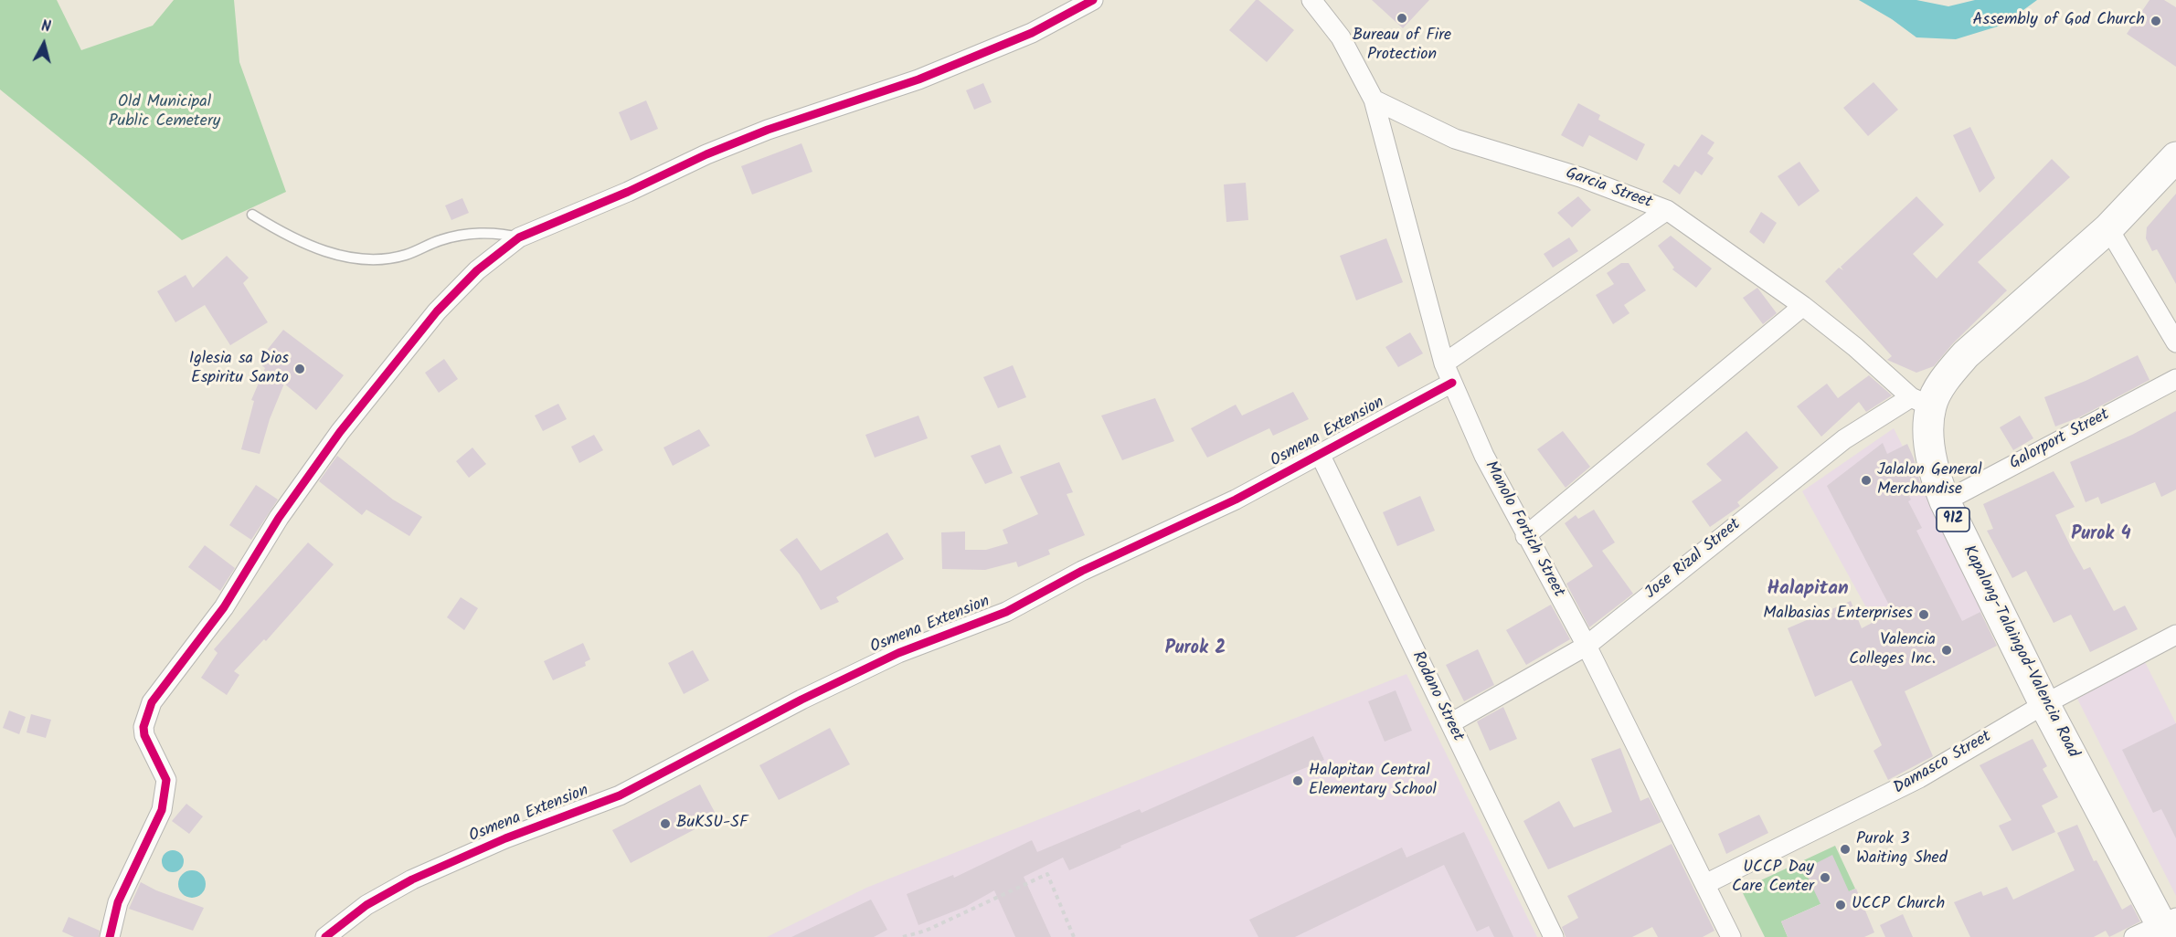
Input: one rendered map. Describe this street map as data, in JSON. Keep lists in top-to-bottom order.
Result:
{
  "streets": {
    "highway": ["912", "Kapalong-Talaingod-Valencia Road"],
    "street": [
      "Garcia Street",
      "Osmena Extension",
      "Galorport Street",
      "Manolo Fortich Street",
      "Jose Rizal Street",
      "Rodano Street",
      "Damasco Street"
    ]
  },
  "crossings": [
    ["Garcia Street", "Manolo Fortich Street"],
    ["Garcia Street", "Jose Rizal Street"],
    ["Garcia Street", "Kapalong-Talaingod-Valencia Road"],
    ["Osmena Extension", "Manolo Fortich Street"],
    ["Osmena Extension", "Rodano Street"],
    ["Galorport Street", "Kapalong-Talaingod-Valencia Road"],
    ["Manolo Fortich Street", "Jose Rizal Street"],
    ["Manolo Fortich Street", "Damasco Street"],
    ["Jose Rizal Street", "Kapalong-Talaingod-Valencia Road"],
    ["Jose Rizal Street", "Rodano Street"],
    ["Kapalong-Talaingod-Valencia Road", "Damasco Street"]
  ],
  "districts": ["Purok 4", "Halapitan", "Purok 2"],
  "parks": ["Old Municipal Public Cemetery"],
  "places": [
    "Bureau of Fire Protection",
    "Assembly of God Church",
    "Iglesia sa Dios Espiritu Santo",
    "Jalalon General Merchandise",
    "Malbasias Enterprises",
    "Valencia Colleges Inc.",
    "Halapitan Central Elementary School",
    "BuKSU-SF",
    "Purok 3 Waiting Shed",
    "UCCP Day Care Center",
    "UCCP Church"
  ],
  "north": "top"
}
